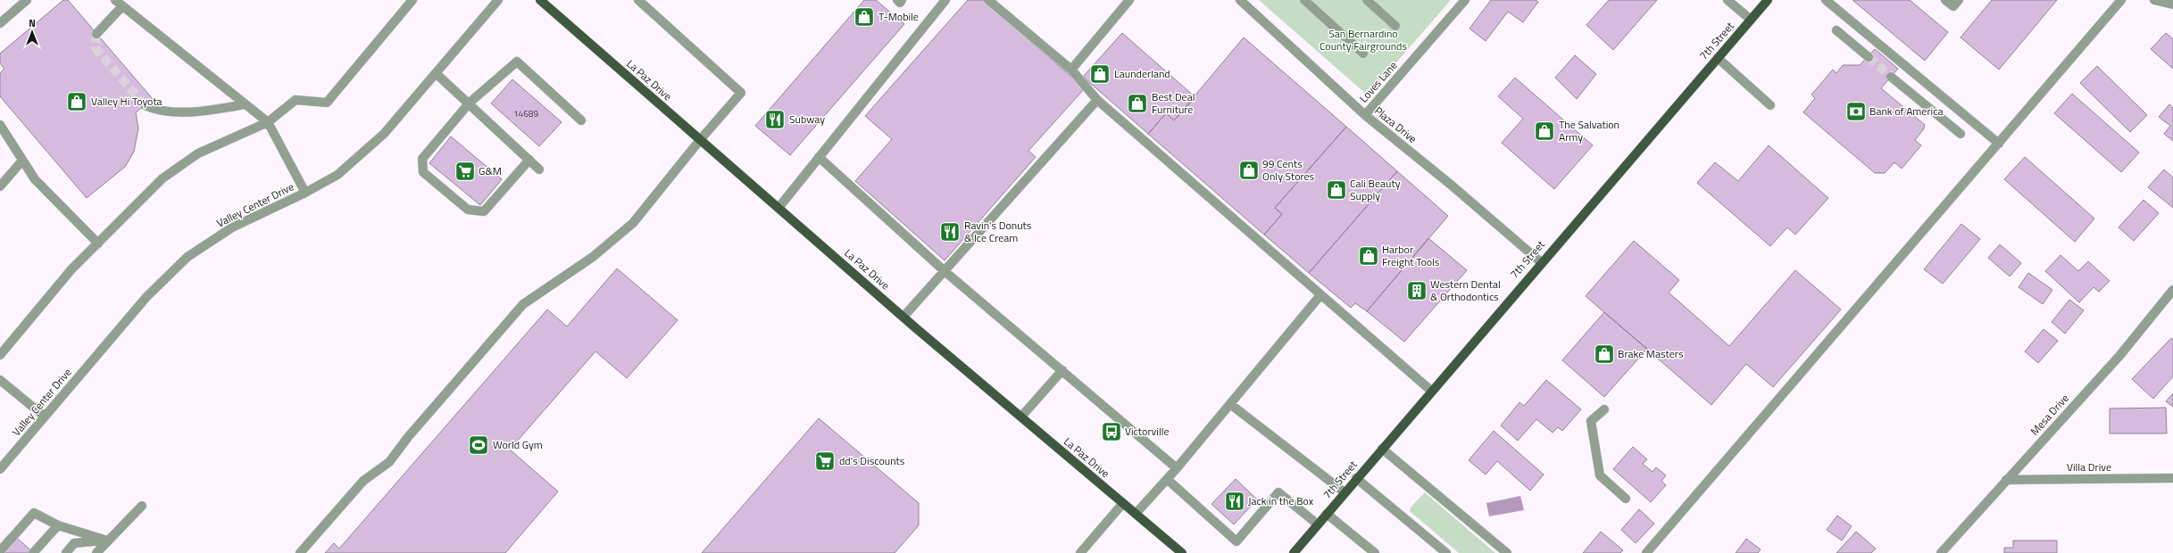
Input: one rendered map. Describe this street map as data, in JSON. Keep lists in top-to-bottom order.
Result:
{
  "streets": {
    "main road": ["7th Street", "La Paz Drive"],
    "street": [
      "Loves Lane",
      "Plaza Drive",
      "Valley Center Drive",
      "Mesa Drive",
      "Villa Drive"
    ]
  },
  "crossings": [
    ["7th Street", "Plaza Drive"],
    ["Loves Lane", "Plaza Drive"],
    ["Mesa Drive", "Villa Drive"]
  ],
  "parks": ["San Bernardino County Fairgrounds"],
  "places": {
    "shop": [
      "T-Mobile",
      "Launderland",
      "Valley Hi Toyota",
      "Best Deal Furniture",
      "The Salvation Army",
      "99 Cents Only Stores",
      "Cali Beauty Supply",
      "Harbor Freight Tools",
      "Brake Masters"
    ],
    "bank": ["Bank of America"],
    "restaurant": ["Subway", "Ravin's Donuts & Ice Cream", "Jack in the Box"],
    "supermarket": ["G&M", "dd's Discounts"],
    "building": ["Western Dental & Orthodontics"],
    "bus stop": ["Victorville"],
    "sports": ["World Gym"]
  },
  "house_numbers": ["14689"],
  "north": "top"
}
